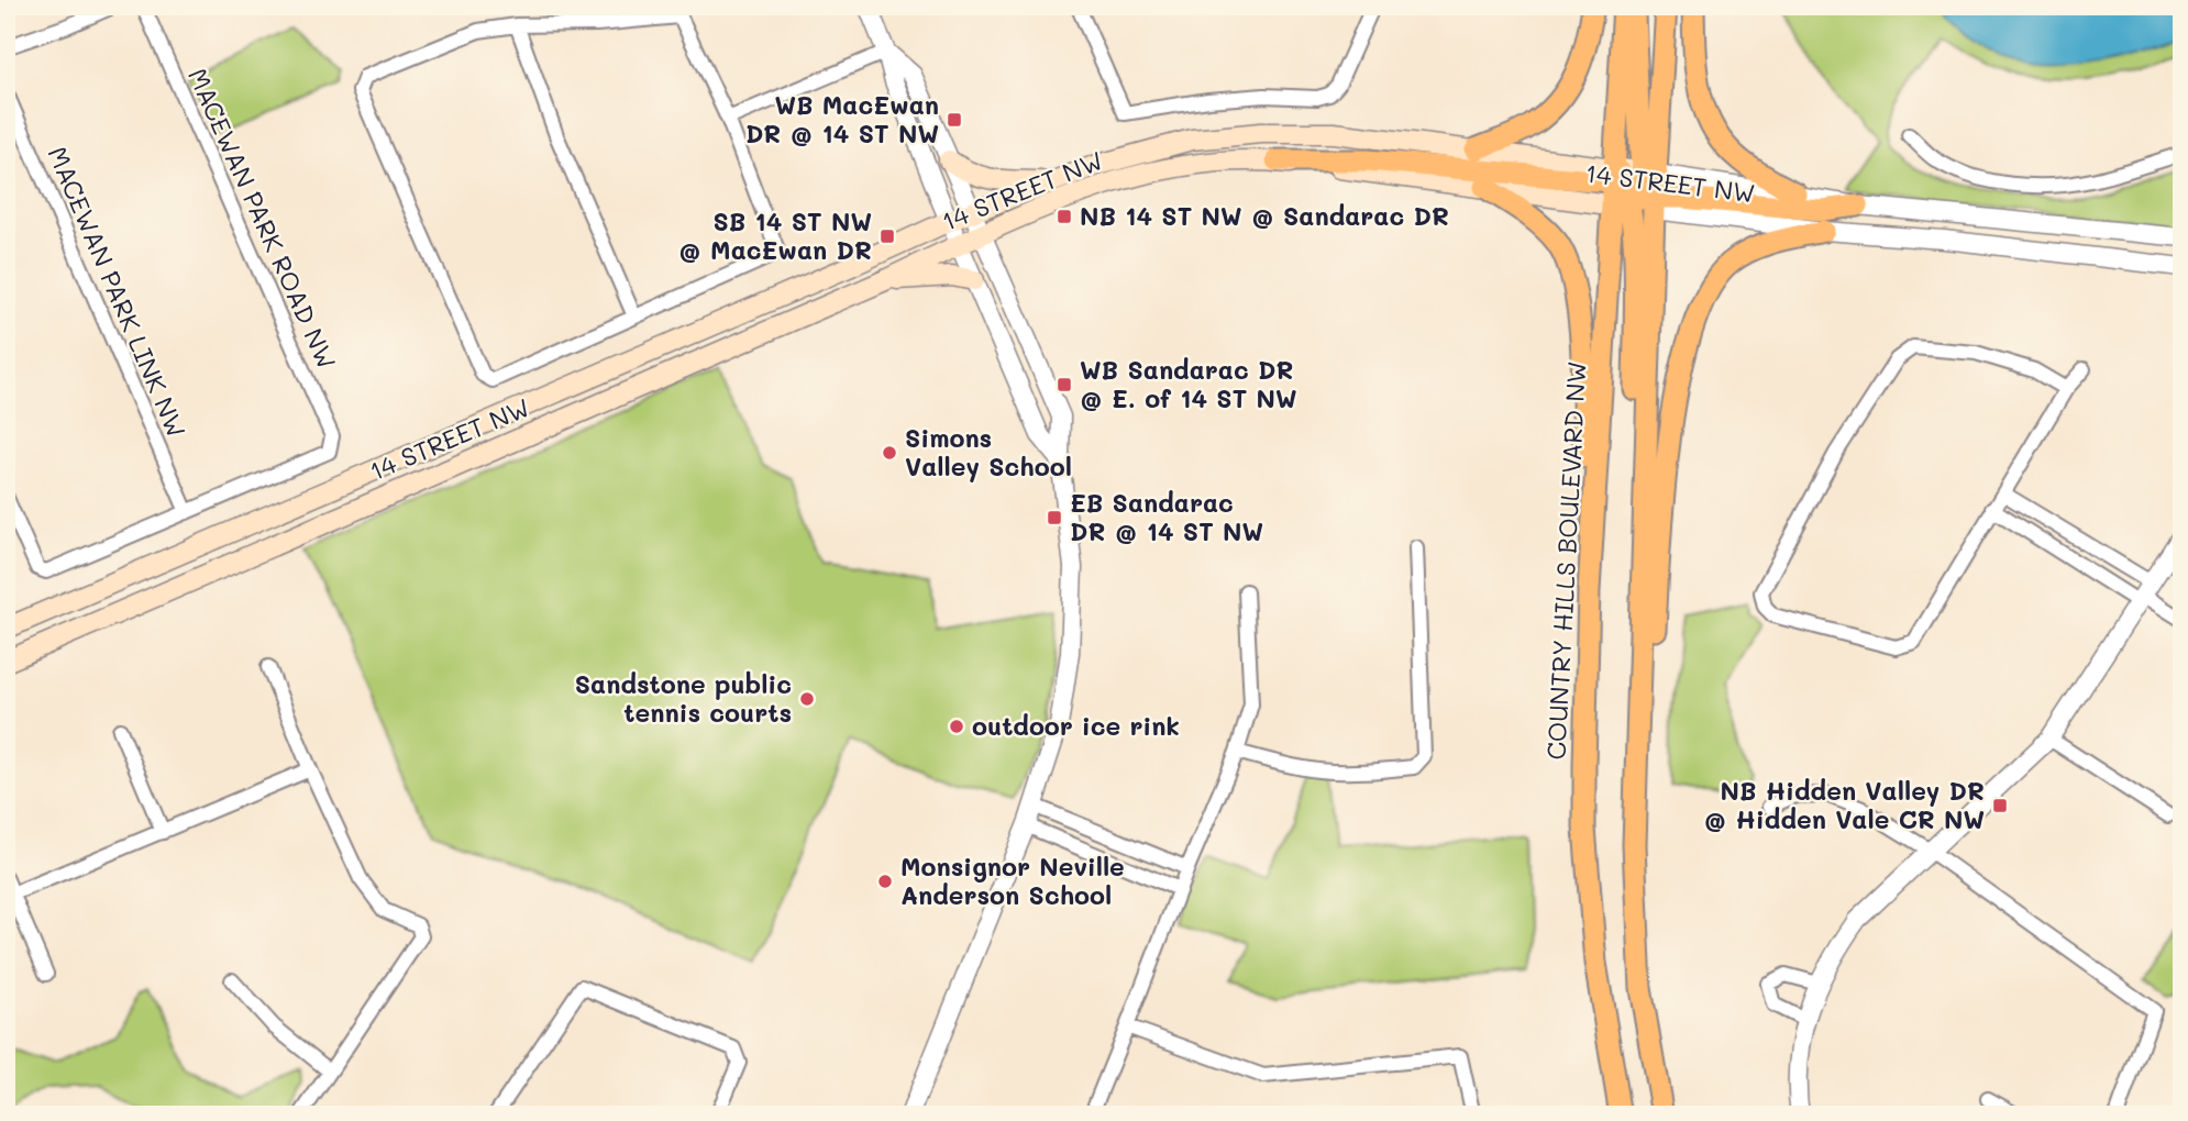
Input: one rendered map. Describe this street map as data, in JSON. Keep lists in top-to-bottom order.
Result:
{
  "streets": {
    "main road": ["14 STREET NW", "COUNTRY HILLS BOULEVARD NW"],
    "street": ["MACEWAN PARK ROAD NW", "MACEWAN PARK LINK NW"]
  },
  "crossings": [
    ["14 STREET NW", "COUNTRY HILLS BOULEVARD NW"],
    ["MACEWAN PARK ROAD NW", "MACEWAN PARK LINK NW"]
  ],
  "places": {
    "transit": [
      "WB MacEwan DR @ 14 ST NW",
      "NB 14 ST NW @ Sandarac DR",
      "SB 14 ST NW @ MacEwan DR",
      "WB Sandarac DR @ E. of 14 ST NW",
      "EB Sandarac DR @ 14 ST NW",
      "NB Hidden Valley DR @ Hidden Vale CR NW"
    ],
    "other": [
      "Simons Valley School",
      "Sandstone public tennis courts",
      "outdoor ice rink",
      "Monsignor Neville Anderson School"
    ]
  }
}
